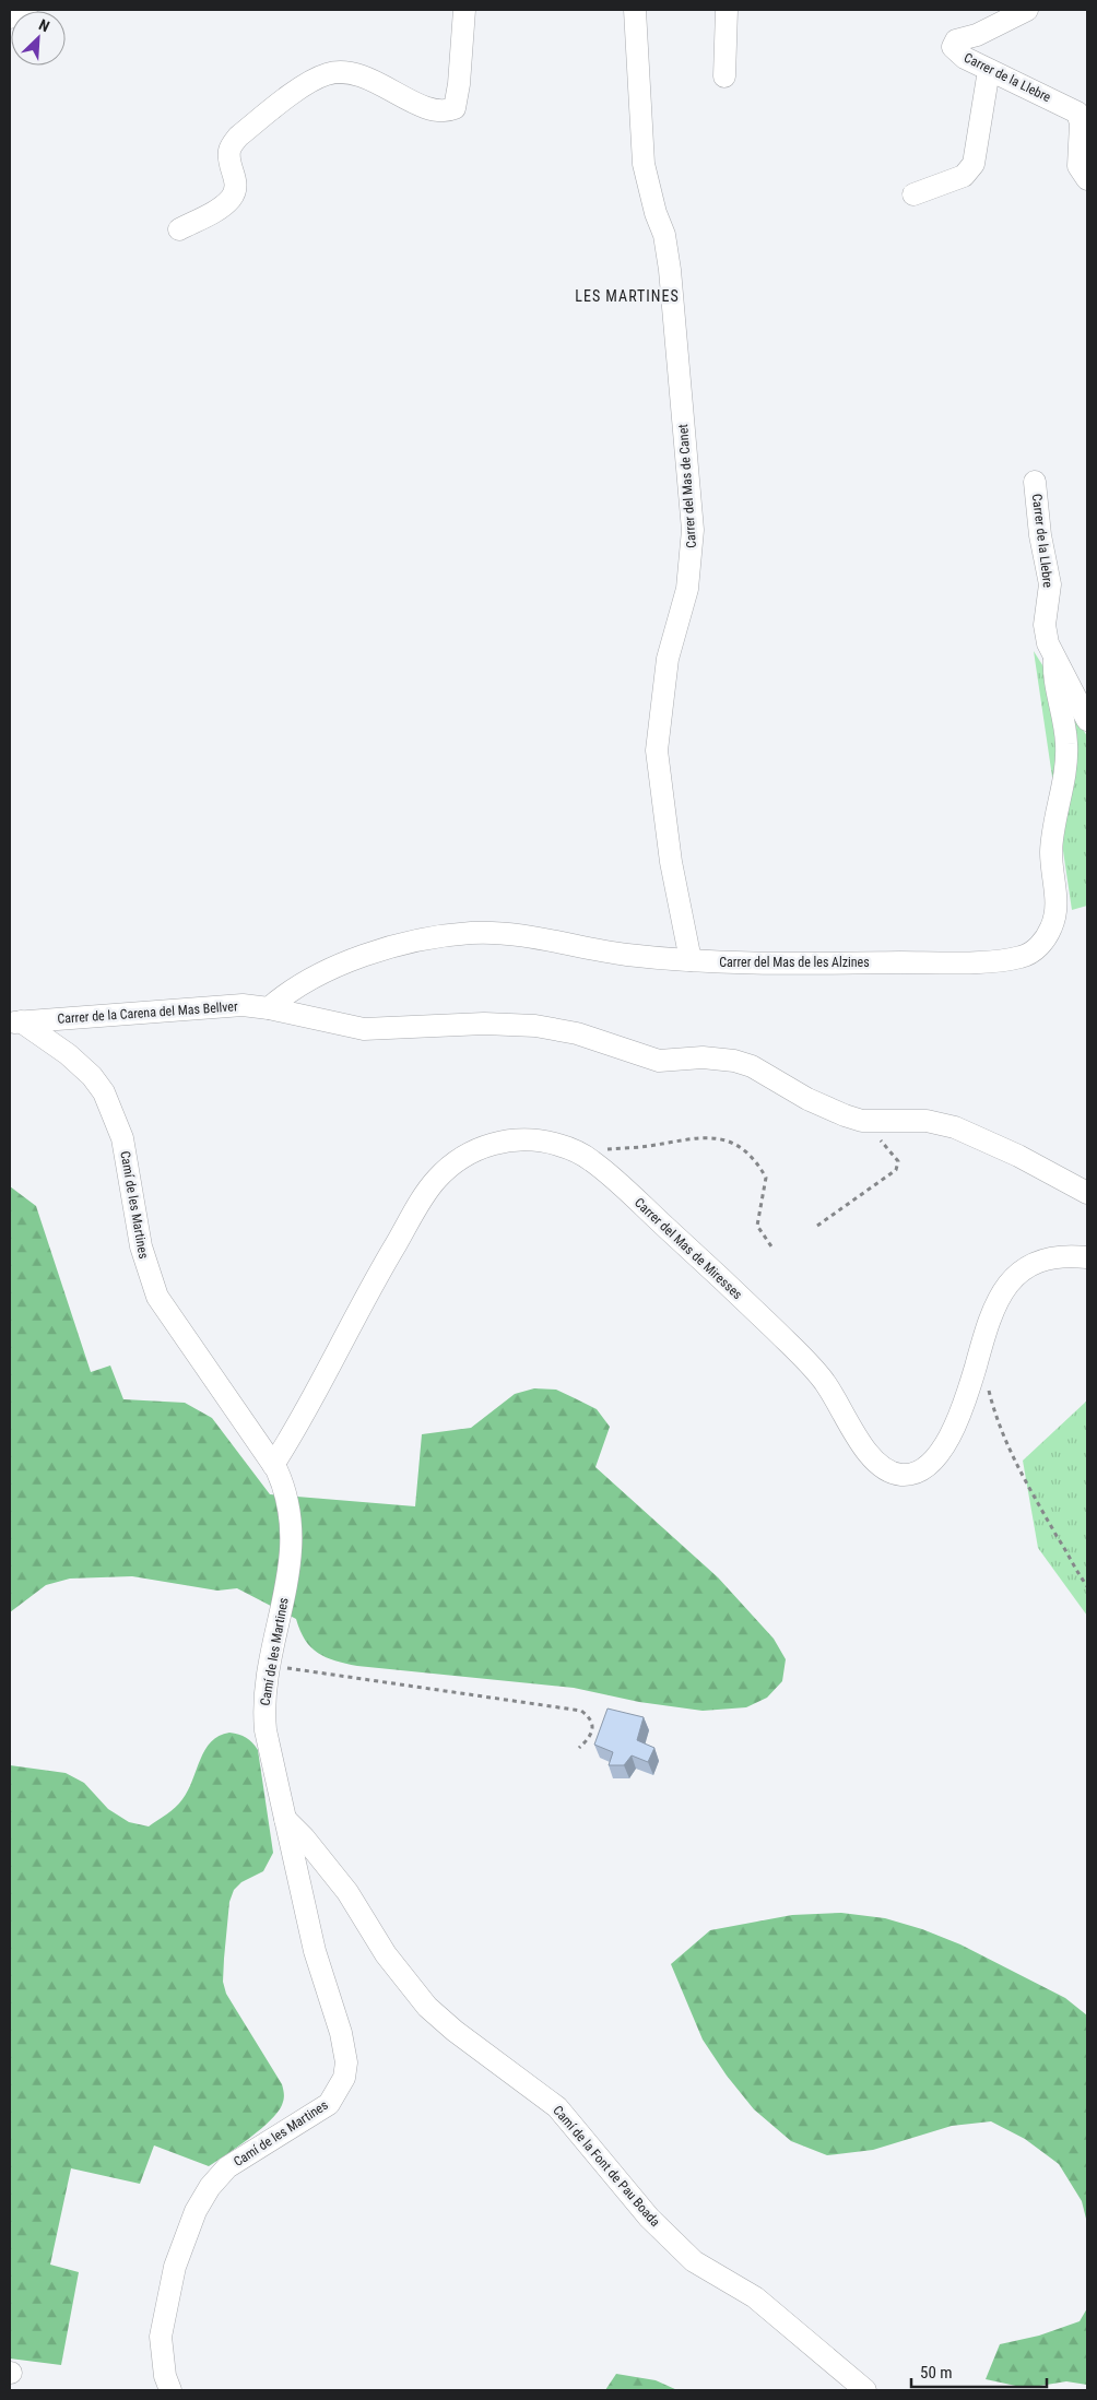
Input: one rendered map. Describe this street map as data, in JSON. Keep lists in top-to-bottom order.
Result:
{
  "streets": {
    "street": [
      "Carrer de la Llebre",
      "Carrer del Mas de Canet",
      "Carrer del Mas de les Alzines",
      "Carrer de la Carena del Mas Bellver",
      "Camí de les Martines",
      "Carrer del Mas de Miresses",
      "Camí de la Font de Pau Boada"
    ]
  },
  "crossings": [
    ["Carrer de la Llebre", "Carrer del Mas de les Alzines"],
    ["Carrer del Mas de Canet", "Carrer del Mas de les Alzines"],
    ["Carrer del Mas de les Alzines", "Carrer de la Carena del Mas Bellver"],
    ["Carrer de la Carena del Mas Bellver", "Camí de les Martines"],
    ["Camí de les Martines", "Carrer del Mas de Miresses"],
    ["Camí de les Martines", "Camí de la Font de Pau Boada"]
  ],
  "districts": ["LES MARTINES"],
  "scale_bar": "50 m",
  "north": "top right"
}
